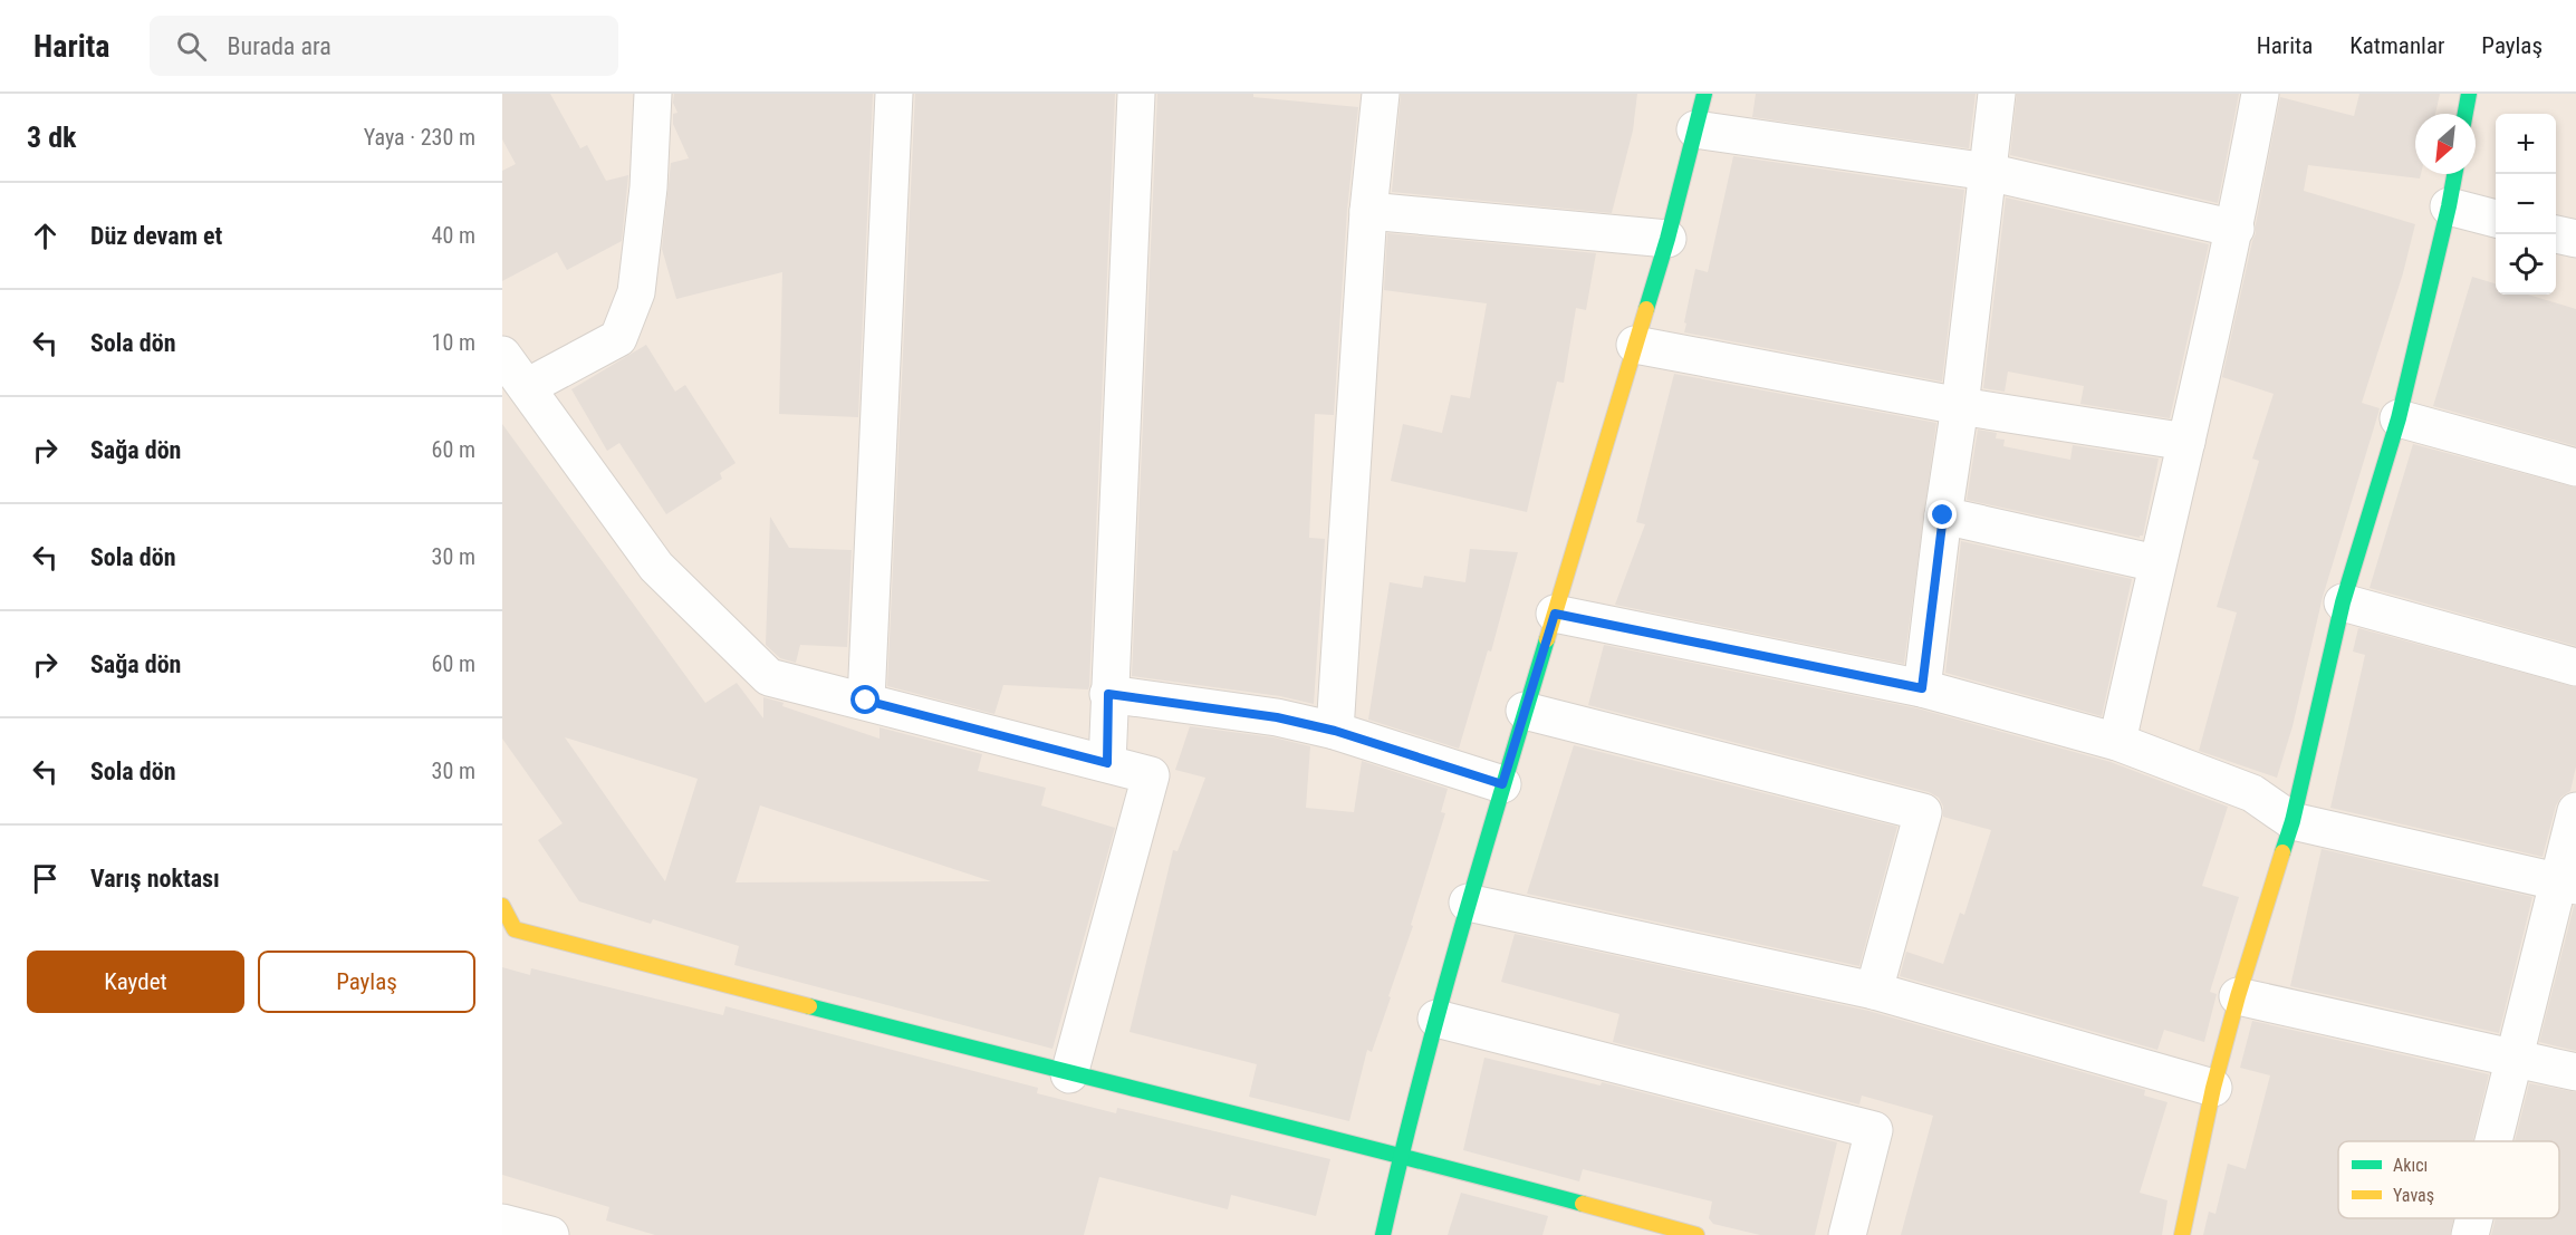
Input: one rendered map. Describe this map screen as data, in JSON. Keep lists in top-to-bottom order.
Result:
{
  "legend": ["Akıcı", "Yavaş"],
  "north": "bottom left",
  "page": {
    "header": "Harita",
    "search": "Burada ara",
    "nav": ["Harita", "Katmanlar", "Paylaş"],
    "heading": ["3 dk", "Yaya · 230 m"],
    "map_buttons": ["+", "−"],
    "list": [
      ["Düz devam et", "40 m"],
      ["Sola dön", "10 m"],
      ["Sağa dön", "60 m"],
      ["Sola dön", "30 m"],
      ["Sağa dön", "60 m"],
      ["Sola dön", "30 m"],
      "Varış noktası"
    ],
    "buttons": ["Kaydet", "Paylaş"]
  }
}
